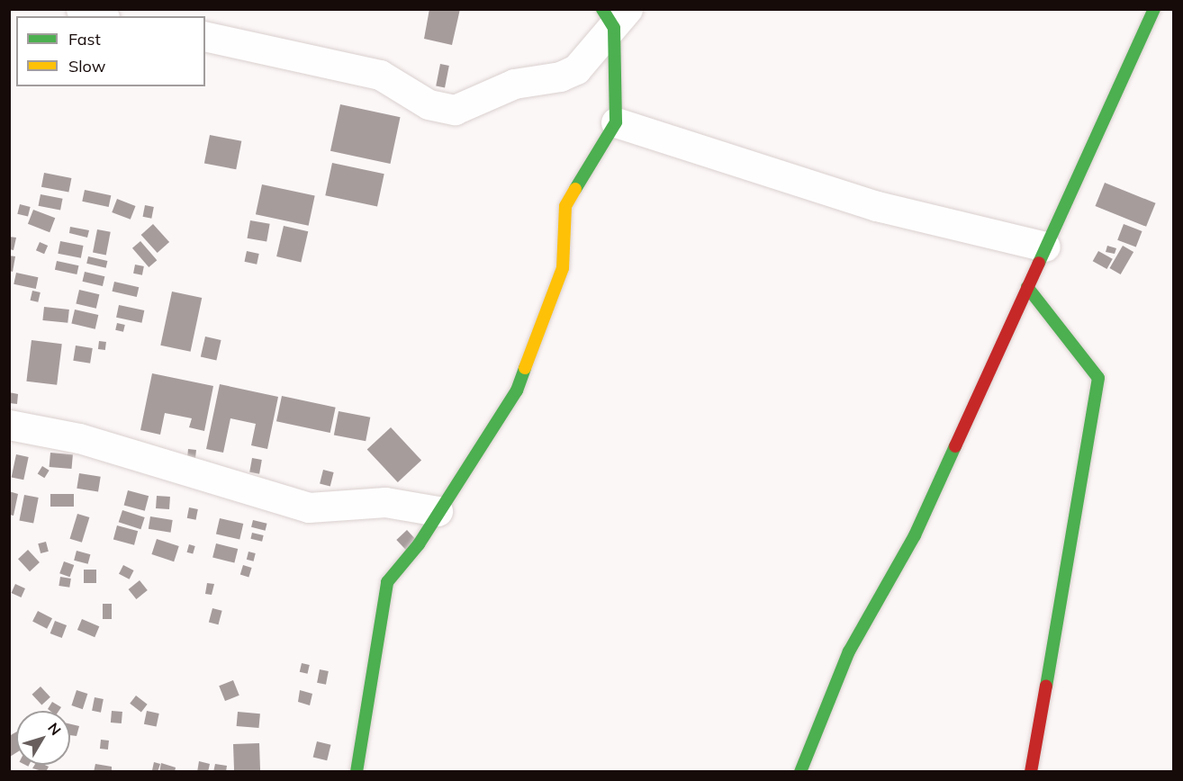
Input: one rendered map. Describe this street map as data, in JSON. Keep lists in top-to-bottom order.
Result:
{
  "legend": ["Fast", "Slow"],
  "north": "top right"
}
